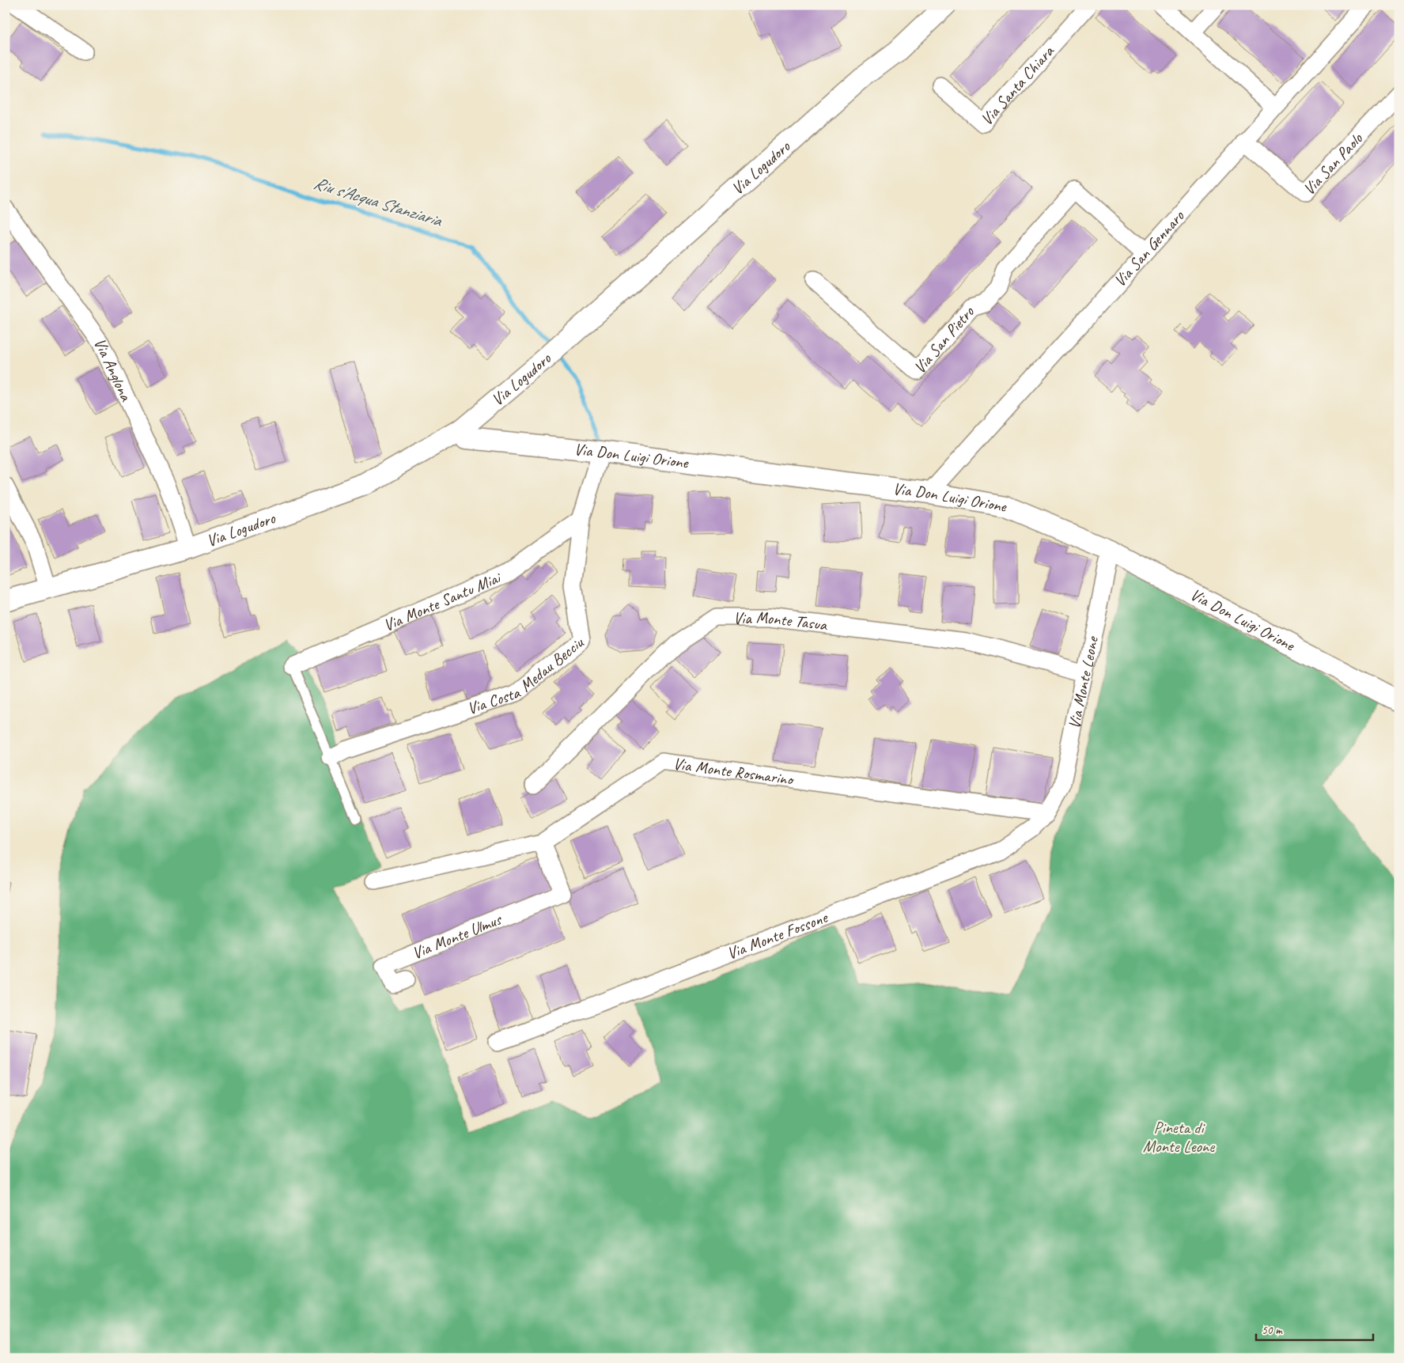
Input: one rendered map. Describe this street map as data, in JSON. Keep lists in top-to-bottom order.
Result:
{
  "streets": {
    "street": [
      "Via Santa Chiara",
      "Via San Paolo",
      "Via Logudoro",
      "Via San Gennaro",
      "Via San Pietro",
      "Via Anglona",
      "Via Don Luigi Orione",
      "Via Monte Santu Miai",
      "Via Monte Tasua",
      "Via Costa Medau Becciu",
      "Via Monte Leone",
      "Via Monte Rosmarino",
      "Via Monte Fossone",
      "Via Monte Ulmus"
    ]
  },
  "crossings": [
    ["Via San Paolo", "Via San Gennaro"],
    ["Via Logudoro", "Via Anglona"],
    ["Via Logudoro", "Via Don Luigi Orione"],
    ["Via San Gennaro", "Via San Pietro"],
    ["Via San Gennaro", "Via Don Luigi Orione"],
    ["Via Don Luigi Orione", "Via Costa Medau Becciu"],
    ["Via Don Luigi Orione", "Via Monte Leone"],
    ["Via Monte Santu Miai", "Via Costa Medau Becciu"],
    ["Via Monte Tasua", "Via Monte Leone"],
    ["Via Monte Leone", "Via Monte Rosmarino"],
    ["Via Monte Leone", "Via Monte Fossone"],
    ["Via Monte Rosmarino", "Via Monte Fossone"],
    ["Via Monte Rosmarino", "Via Monte Ulmus"]
  ],
  "water": ["Riu s'Acqua Stanziaria"],
  "parks": ["Pineta di Monte Leone"],
  "scale_bar": "50 m"
}
